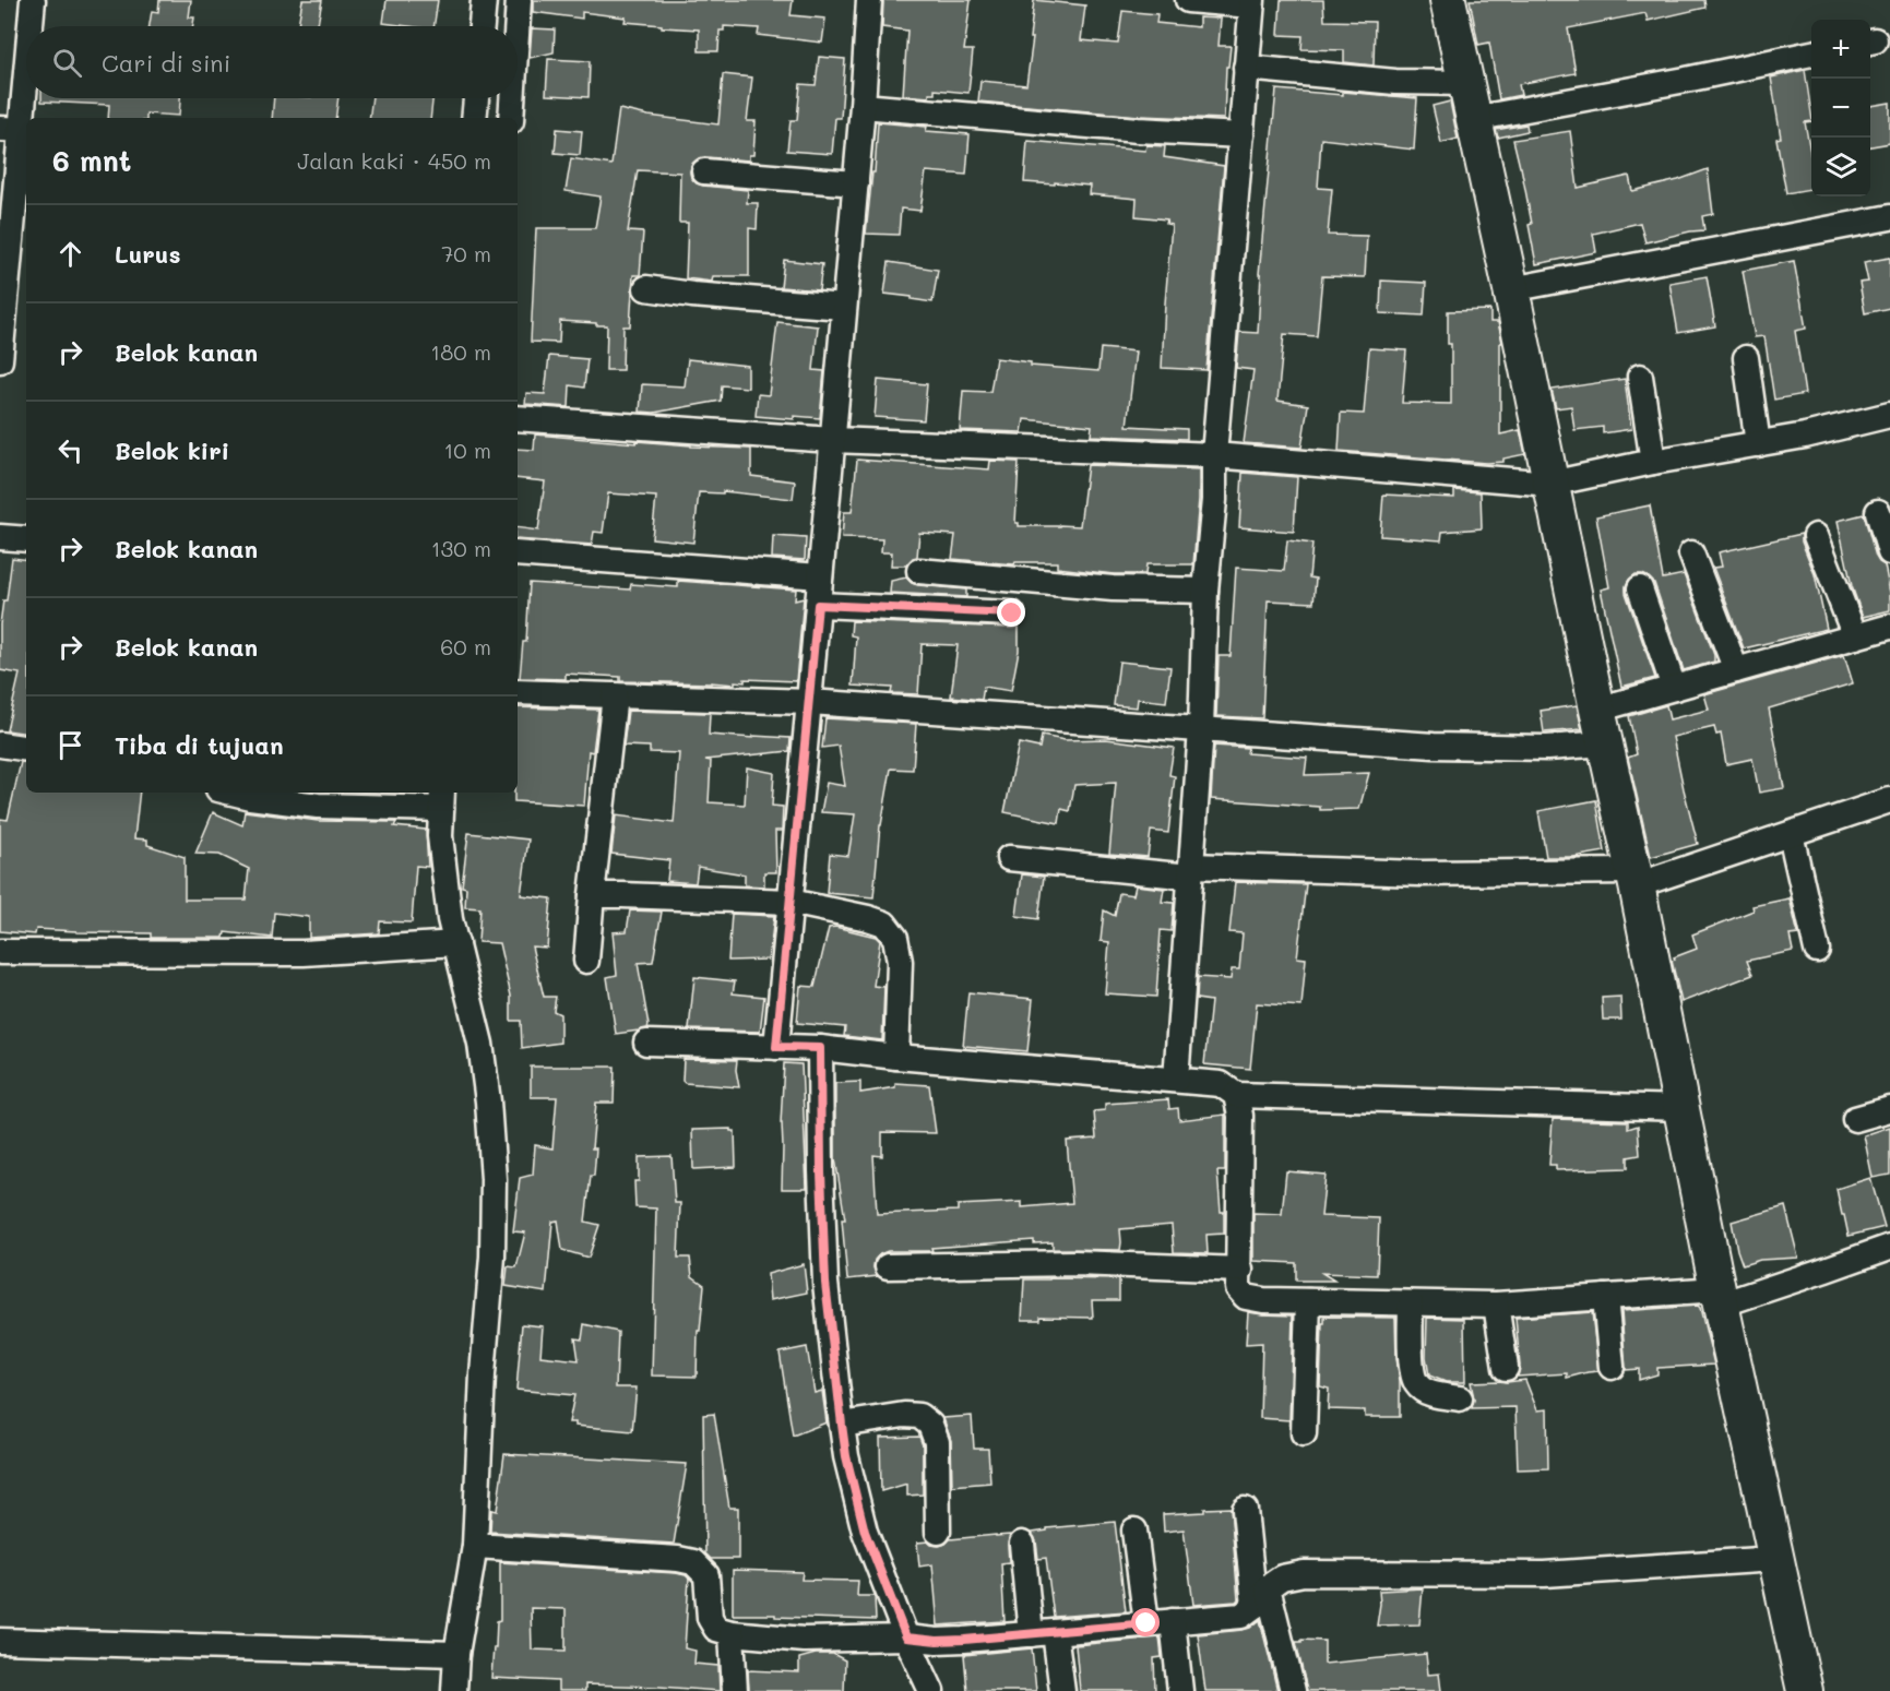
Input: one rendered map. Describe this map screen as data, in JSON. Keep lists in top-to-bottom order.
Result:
{
  "page": {
    "map_buttons": ["+", "−"],
    "search": "Cari di sini",
    "heading": ["6 mnt", "Jalan kaki · 450 m"],
    "list": [
      ["Lurus", "70 m"],
      ["Belok kanan", "180 m"],
      ["Belok kiri", "10 m"],
      ["Belok kanan", "130 m"],
      ["Belok kanan", "60 m"],
      "Tiba di tujuan"
    ]
  }
}
